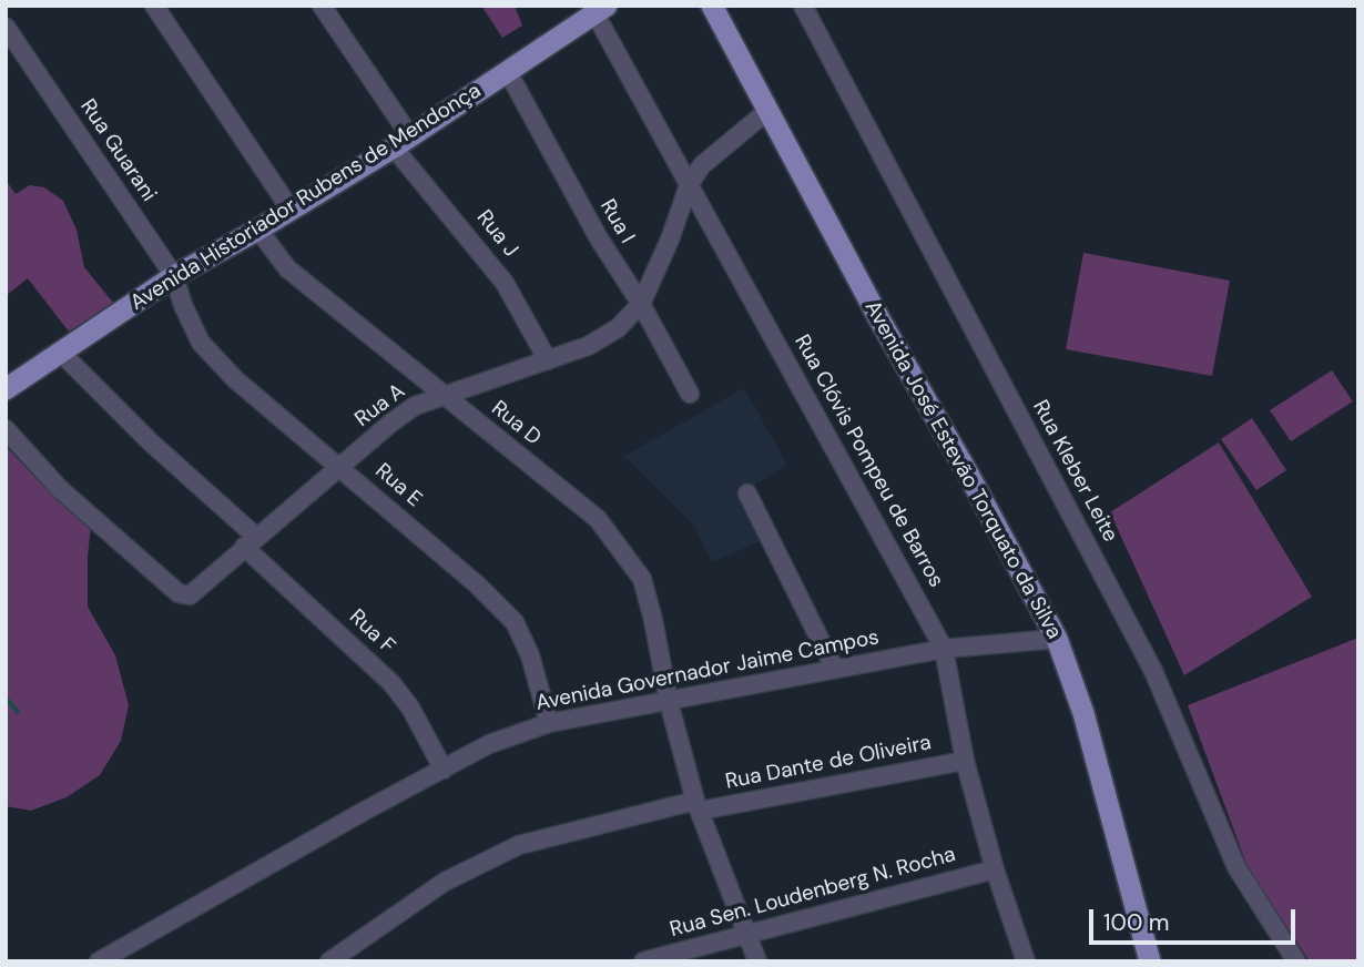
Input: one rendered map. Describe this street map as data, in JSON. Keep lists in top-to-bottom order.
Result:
{
  "streets": {
    "main road": ["Avenida Historiador Rubens de Mendonça", "Avenida José Estevão Torquato da Silva"],
    "street": [
      "Rua Guarani",
      "Rua I",
      "Rua J",
      "Rua A",
      "Rua D",
      "Rua Clóvis Pompeu de Barros",
      "Rua Kleber Leite",
      "Rua E",
      "Rua F",
      "Avenida Governador Jaime Campos",
      "Rua Dante de Oliveira",
      "Rua Sen. Loudenberg N. Rocha"
    ]
  },
  "crossings": [
    ["Rua Guarani", "Avenida Historiador Rubens de Mendonça"],
    ["Rua Guarani", "Rua E"],
    ["Avenida Historiador Rubens de Mendonça", "Rua I"],
    ["Avenida Historiador Rubens de Mendonça", "Rua J"],
    ["Avenida Historiador Rubens de Mendonça", "Rua D"],
    ["Avenida Historiador Rubens de Mendonça", "Rua Clóvis Pompeu de Barros"],
    ["Rua I", "Rua A"],
    ["Rua J", "Rua A"],
    ["Rua A", "Rua D"],
    ["Rua A", "Rua Clóvis Pompeu de Barros"],
    ["Rua A", "Avenida José Estevão Torquato da Silva"],
    ["Rua A", "Rua E"],
    ["Rua A", "Rua F"],
    ["Rua D", "Avenida Governador Jaime Campos"],
    ["Rua D", "Rua Dante de Oliveira"],
    ["Rua D", "Rua Sen. Loudenberg N. Rocha"],
    ["Rua Clóvis Pompeu de Barros", "Avenida Governador Jaime Campos"],
    ["Rua Clóvis Pompeu de Barros", "Rua Dante de Oliveira"],
    ["Rua Clóvis Pompeu de Barros", "Rua Sen. Loudenberg N. Rocha"],
    ["Avenida José Estevão Torquato da Silva", "Avenida Governador Jaime Campos"],
    ["Rua E", "Avenida Governador Jaime Campos"],
    ["Rua F", "Avenida Governador Jaime Campos"]
  ],
  "scale_bar": "100 m"
}
